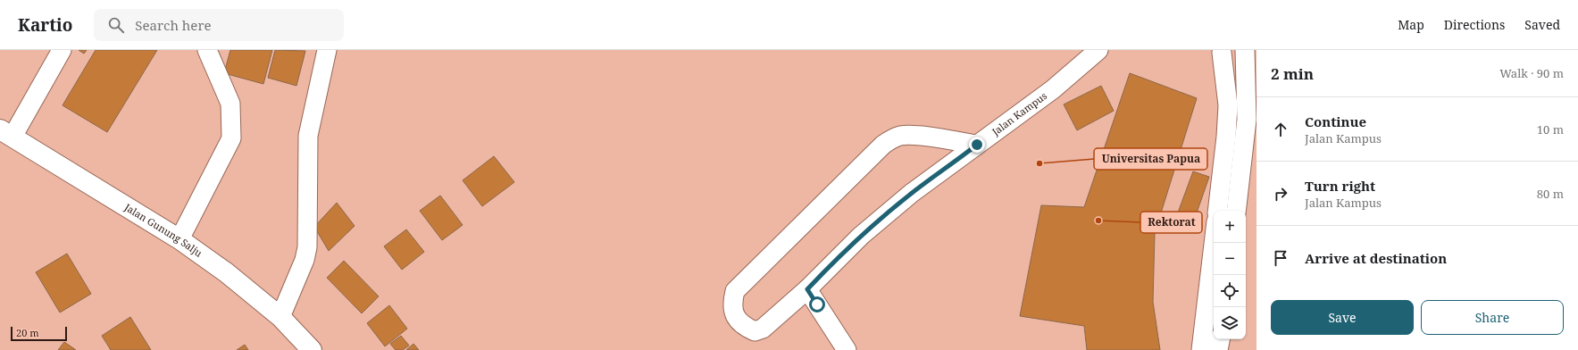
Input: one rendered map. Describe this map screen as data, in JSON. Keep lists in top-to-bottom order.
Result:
{
  "streets": {
    "main road": ["Jalan Gunung Salju"],
    "street": ["Jalan Kampus"]
  },
  "places": ["Universitas Papua", "Rektorat"],
  "scale_bar": "20 m",
  "page": {
    "header": "Kartio",
    "search": "Search here",
    "nav": ["Map", "Directions", "Saved"],
    "heading": ["2 min", "Walk · 90 m"],
    "list": [
      ["Continue", "Jalan Kampus", "10 m"],
      ["Turn right", "Jalan Kampus", "80 m"],
      "Arrive at destination"
    ],
    "map_buttons": ["+", "−"],
    "buttons": ["Save", "Share"],
    "scale": "20 m"
  }
}
